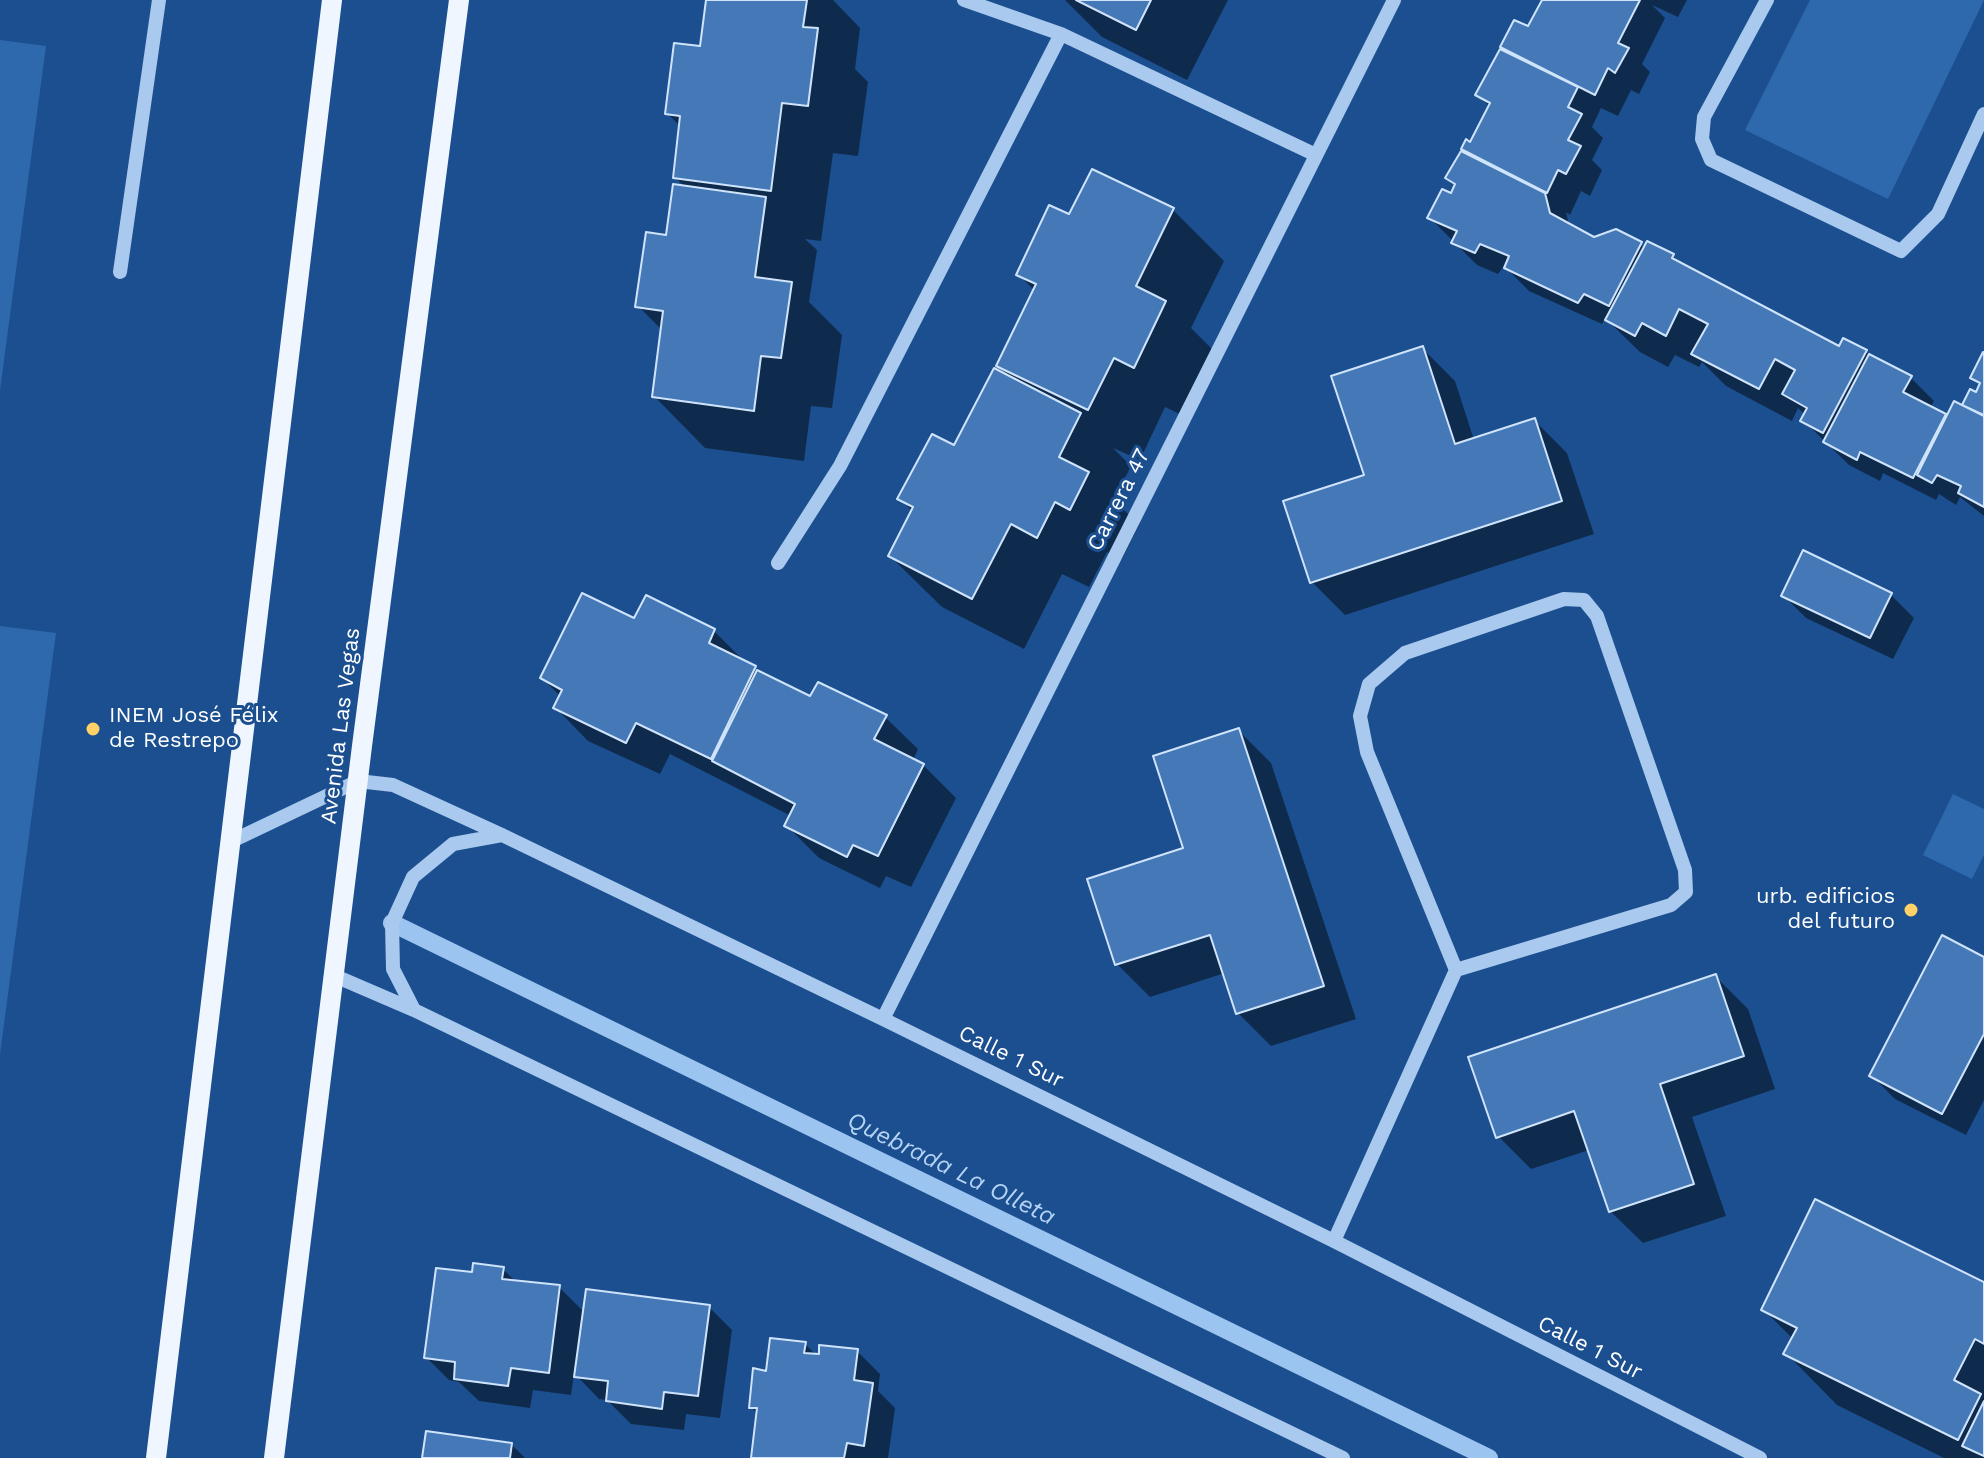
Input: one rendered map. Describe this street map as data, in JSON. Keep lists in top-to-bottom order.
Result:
{
  "streets": {
    "main road": ["Avenida Las Vegas"],
    "street": ["Carrera 47", "Calle 1 Sur"]
  },
  "crossings": [
    ["Carrera 47", "Calle 1 Sur"],
    ["Avenida Las Vegas", "Calle 1 Sur"]
  ],
  "water": ["Quebrada La Olleta"],
  "places": ["INEM José Félix de Restrepo", "urb. edificios del futuro"]
}
